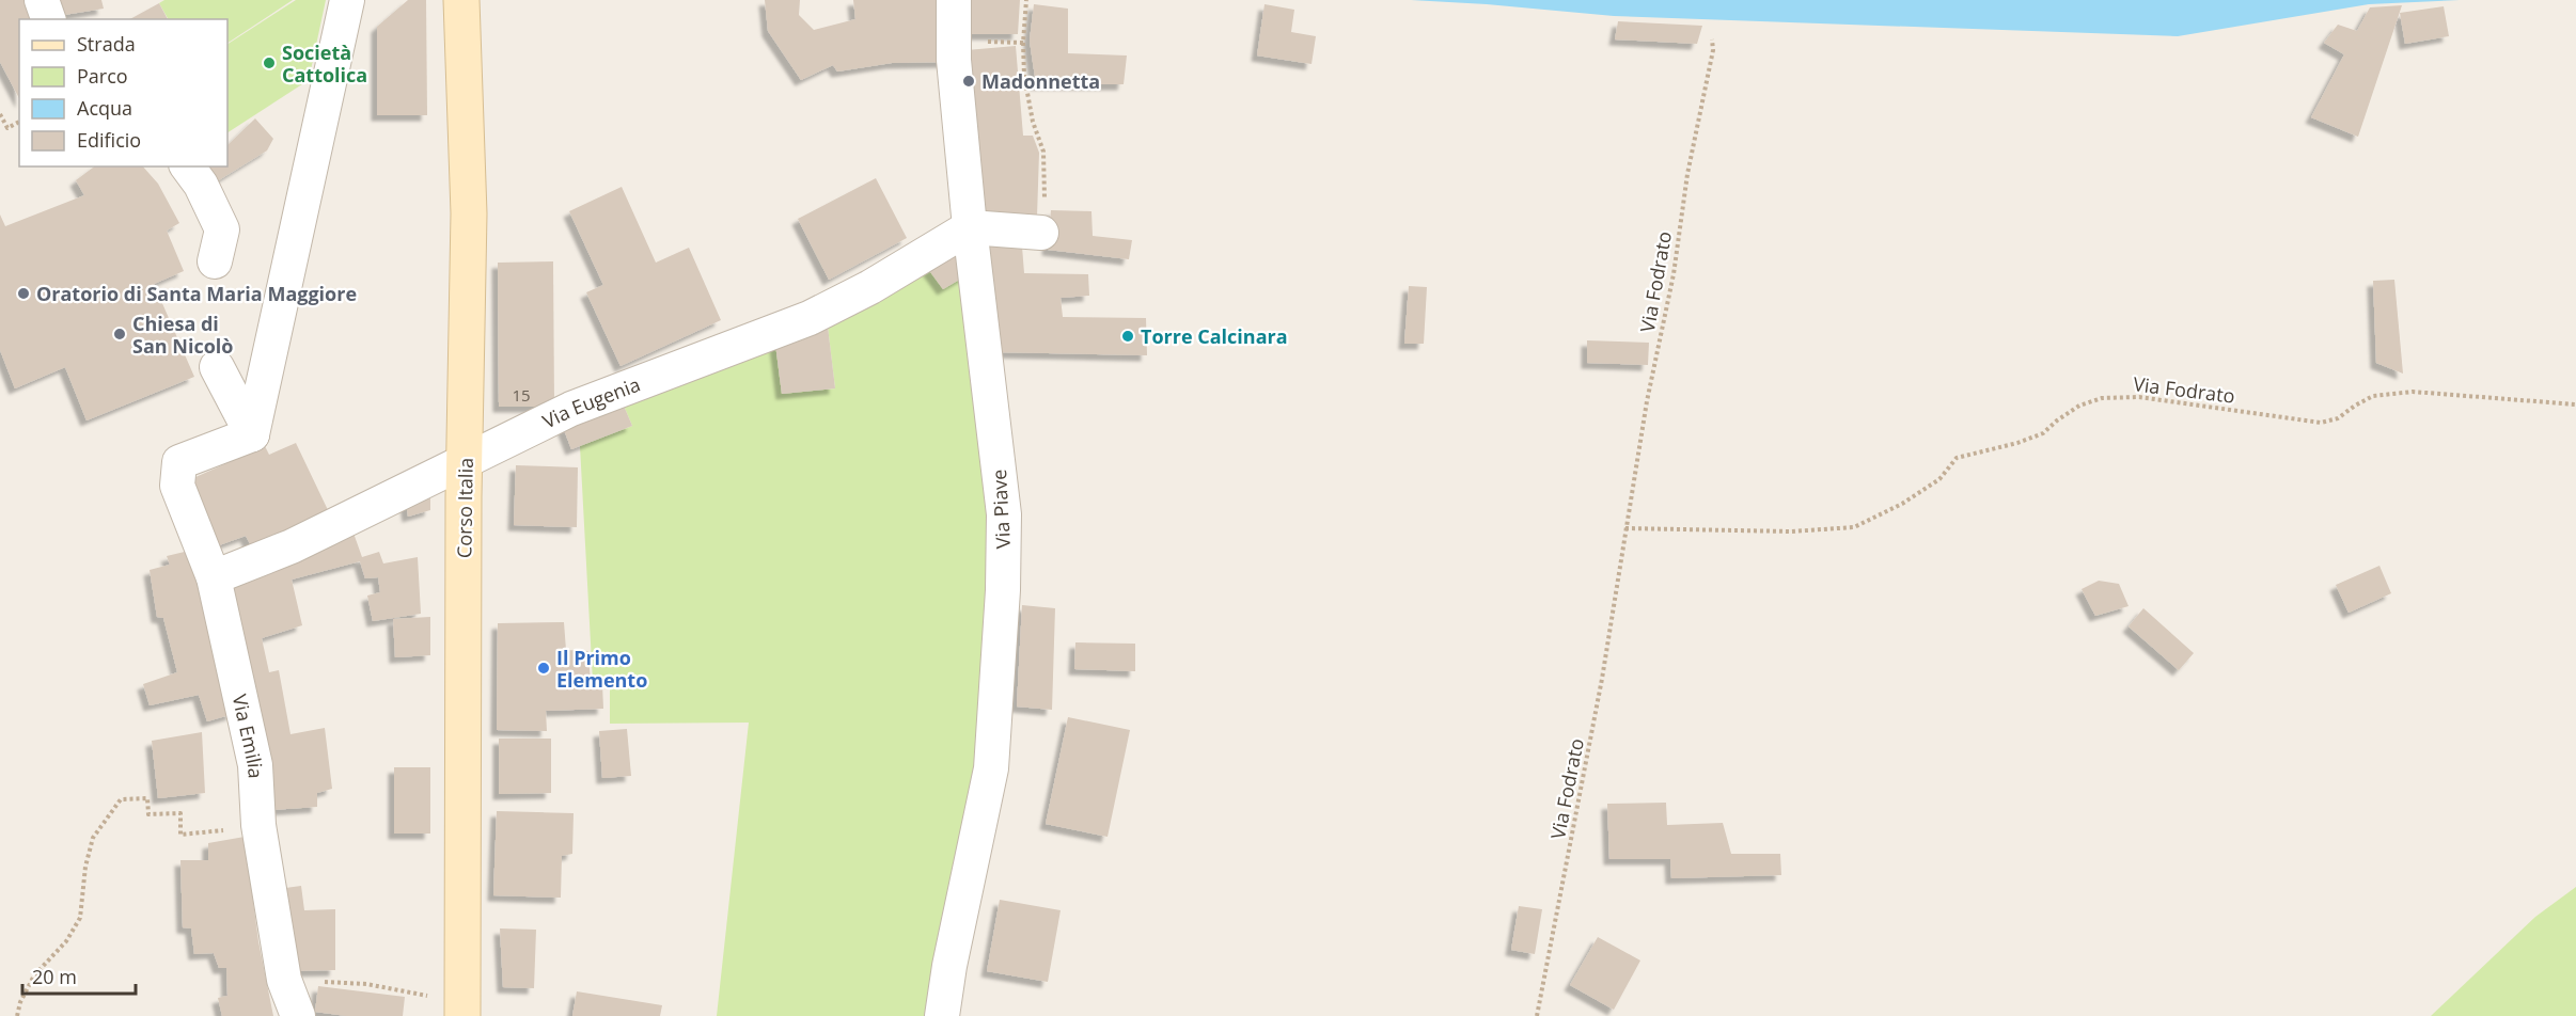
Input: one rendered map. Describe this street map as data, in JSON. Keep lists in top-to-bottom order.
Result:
{
  "streets": {
    "main road": ["Corso Italia"],
    "street": ["Via Eugenia", "Via Piave", "Via Emilia"],
    "path": ["Via Fodrato"]
  },
  "crossings": [
    ["Via Eugenia", "Corso Italia"],
    ["Via Eugenia", "Via Piave"],
    ["Via Eugenia", "Via Emilia"]
  ],
  "places": [
    "Società Cattolica",
    "Madonnetta",
    "Oratorio di Santa Maria Maggiore",
    "Chiesa di San Nicolò",
    "Torre Calcinara",
    "Il Primo Elemento"
  ],
  "house_numbers": ["15"],
  "legend": [
    "Strada",
    "Parco",
    "Acqua",
    "Edificio"
  ],
  "scale_bar": "20 m"
}
